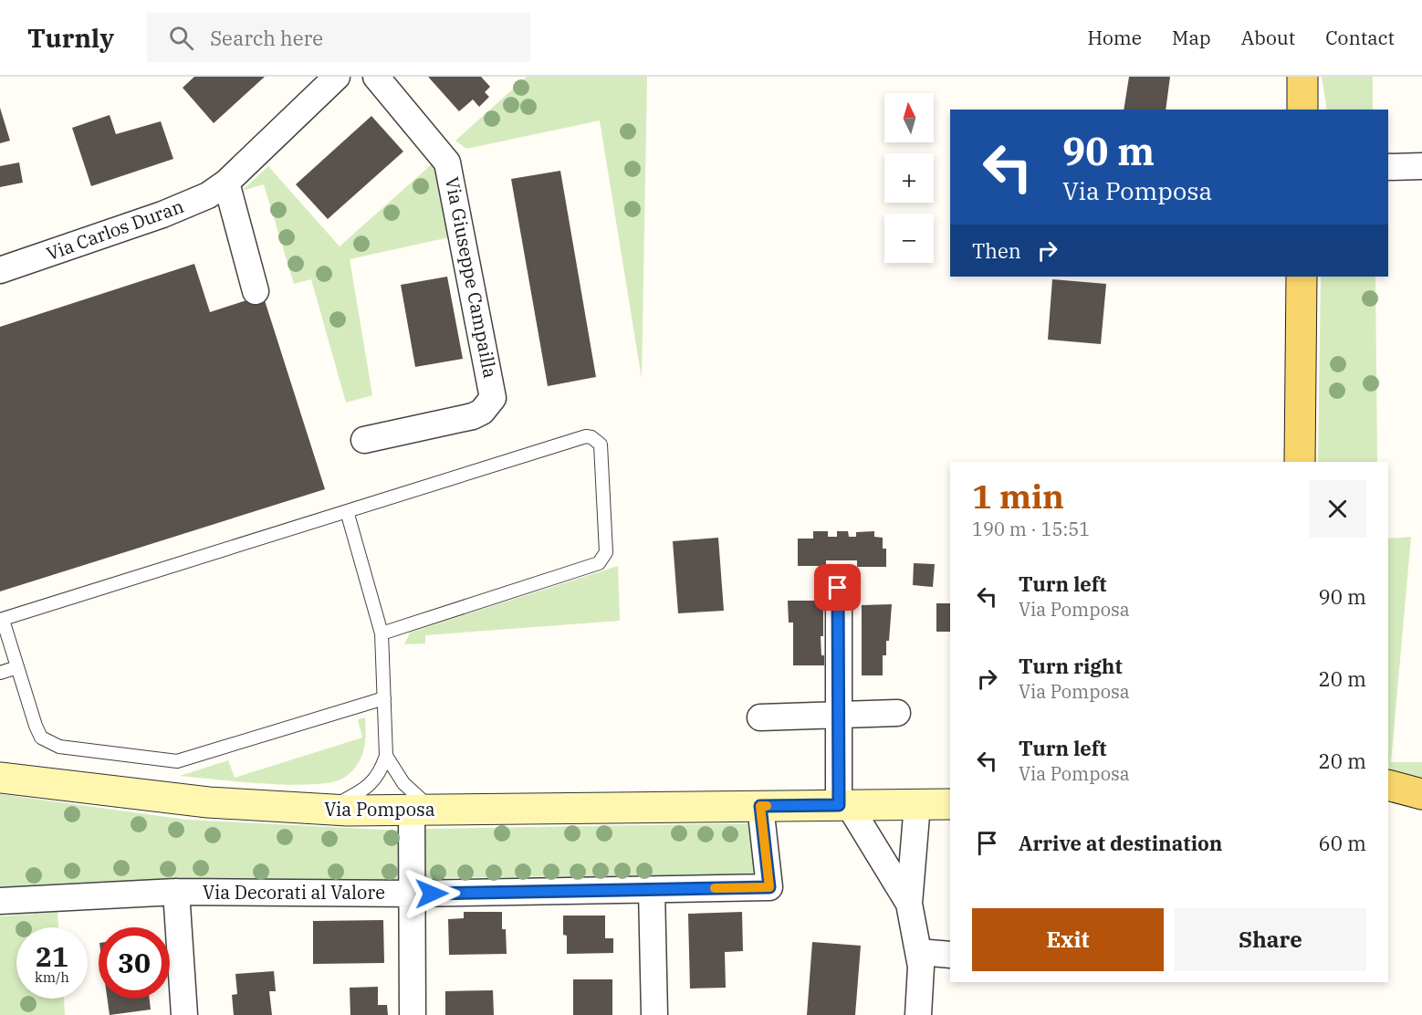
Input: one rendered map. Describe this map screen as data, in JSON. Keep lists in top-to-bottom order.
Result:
{
  "streets": {
    "main road": ["Via Pomposa"],
    "street": ["Via Carlos Duran", "Via Giuseppe Campailla", "Via Decorati al Valore"]
  },
  "north": "top",
  "page": {
    "header": "Turnly",
    "search": "Search here",
    "nav": [
      "Home",
      "Map",
      "About",
      "Contact"
    ],
    "map_buttons": ["+", "−"],
    "turn": ["90 m", "Via Pomposa"],
    "then": "Then",
    "heading": ["1 min", "190 m · 15:51"],
    "list": [
      {
        "name": "Turn left",
        "note": "Via Pomposa",
        "value": "90 m"
      },
      {
        "name": "Turn right",
        "note": "Via Pomposa",
        "value": "20 m"
      },
      {
        "name": "Turn left",
        "note": "Via Pomposa",
        "value": "20 m"
      },
      {
        "name": "Arrive at destination",
        "value": "60 m"
      }
    ],
    "buttons": ["Exit", "Share"],
    "speed": "21 km/h",
    "limit": "30"
  }
}
